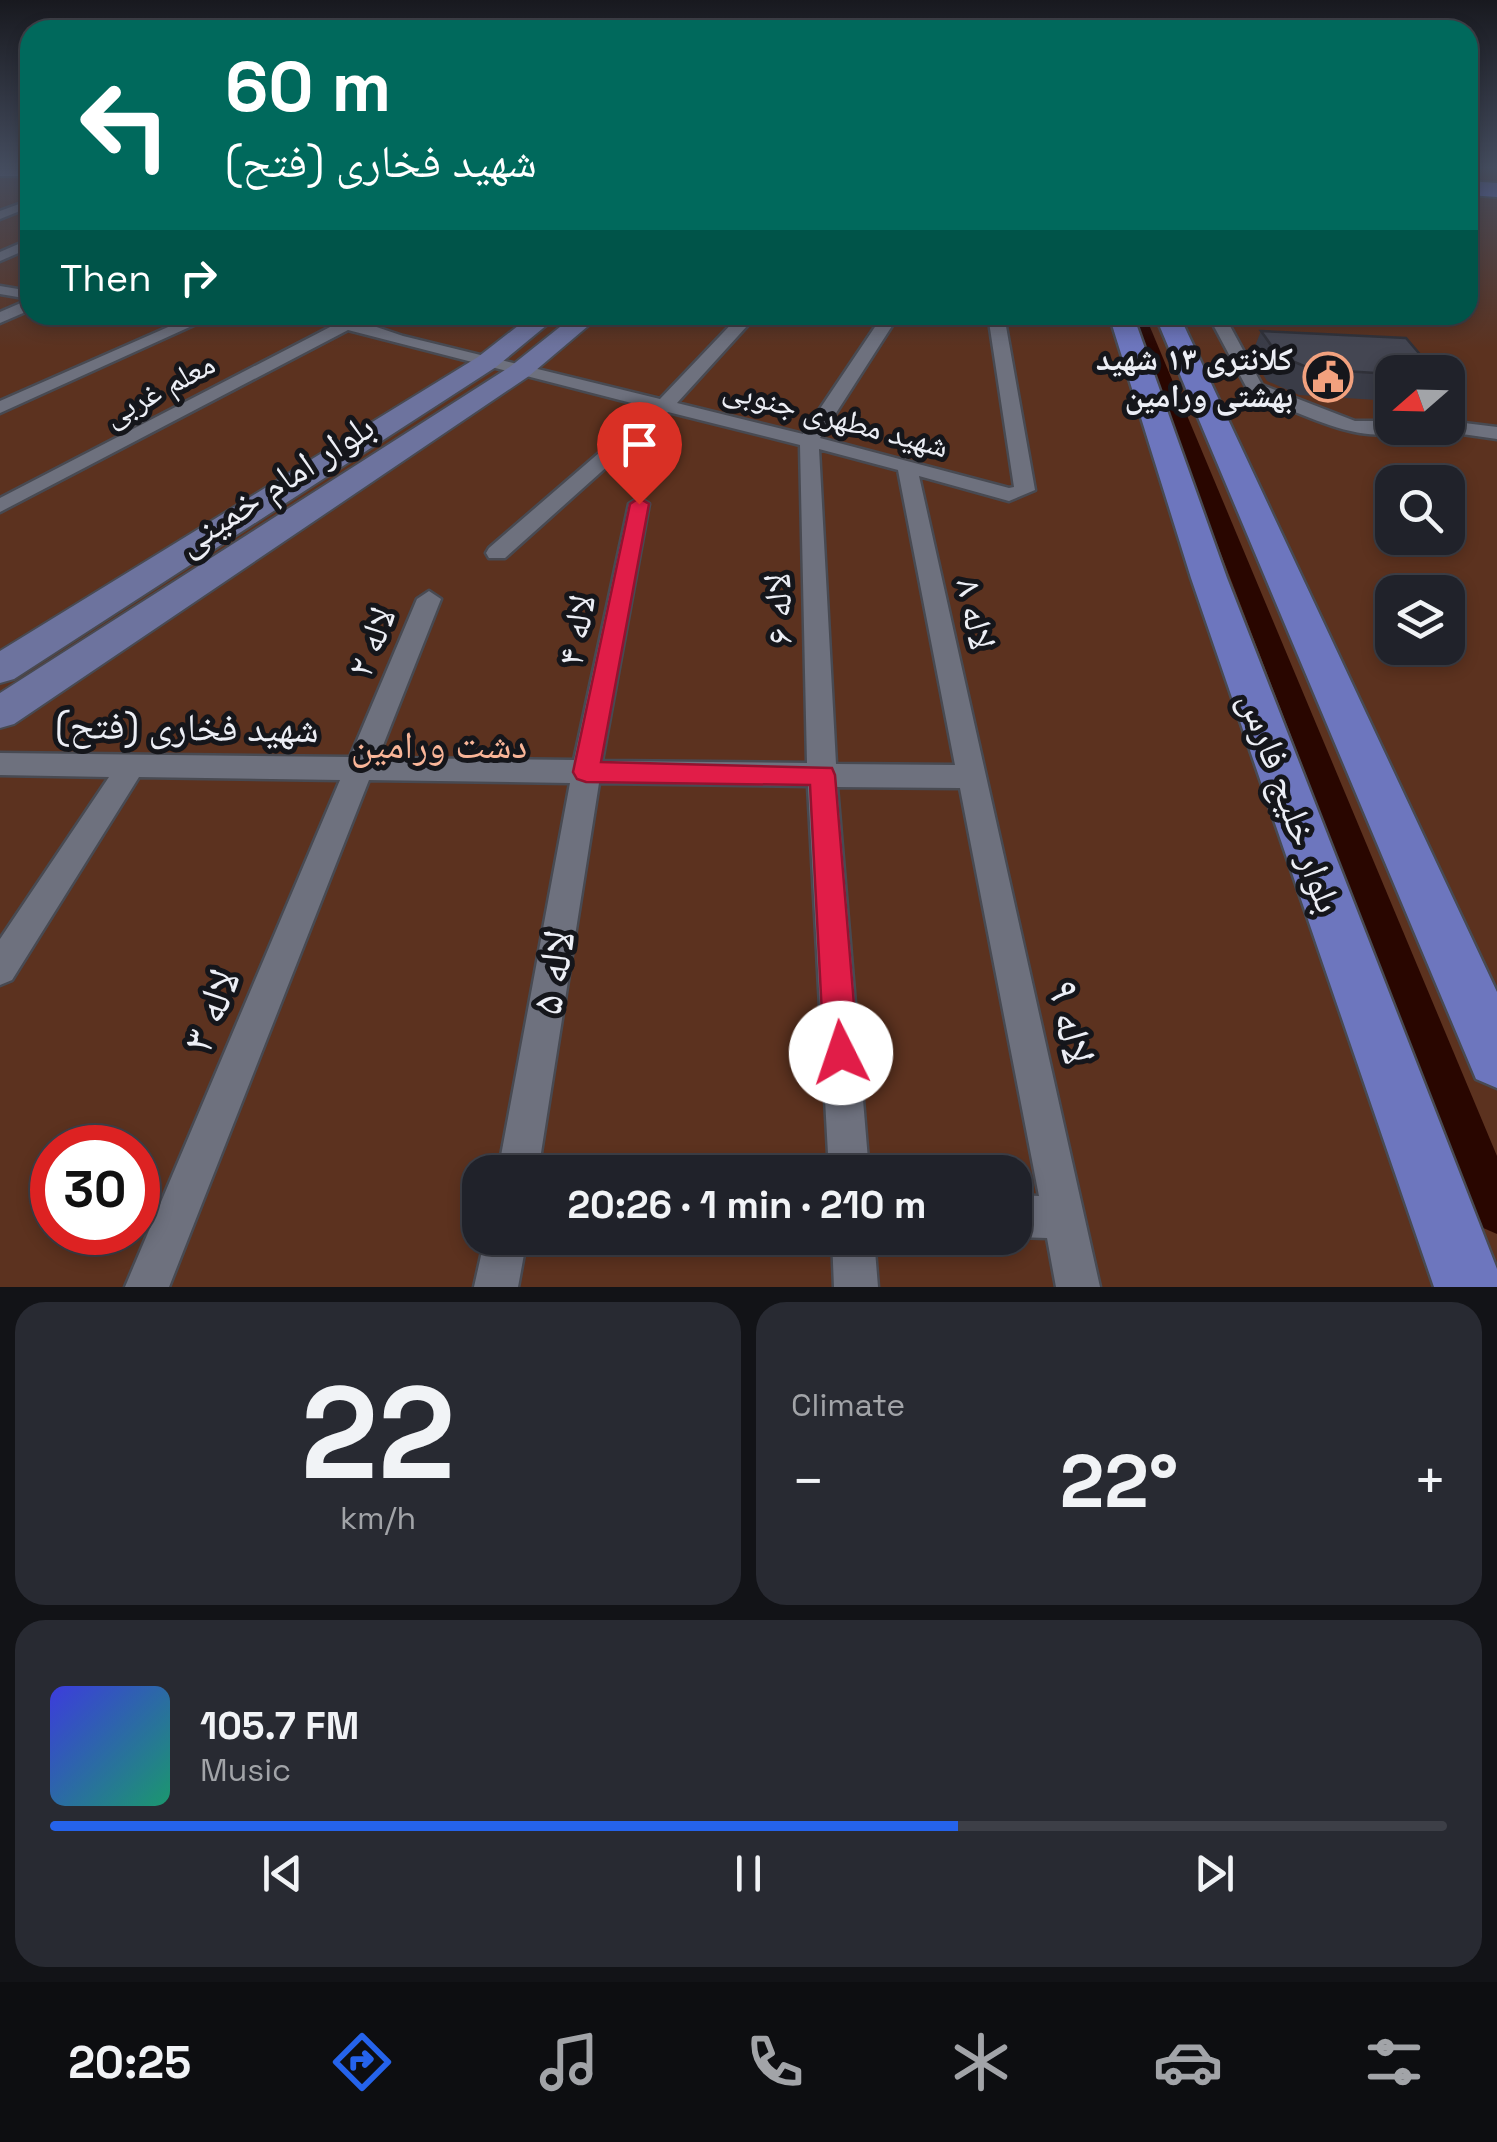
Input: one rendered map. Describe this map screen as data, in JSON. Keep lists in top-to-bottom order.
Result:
{
  "streets": {
    "main road": ["بلوار امام خمینی", "بلوار خلیج فارس"],
    "street": [
      "معلم غربی",
      "شهید مطهری جنوبی",
      "لاله ۶",
      "لاله ۸",
      "لاله ۴",
      "لاله ۲",
      "شهید فخاری (فتح)",
      "لاله ۵",
      "لاله ۳",
      "لاله ۹"
    ]
  },
  "crossings": [
    ["معلم غربی", "شهید مطهری جنوبی"],
    ["شهید مطهری جنوبی", "بلوار امام خمینی"],
    ["شهید مطهری جنوبی", "لاله ۶"],
    ["شهید مطهری جنوبی", "لاله ۸"],
    ["لاله ۶", "شهید فخاری (فتح)"],
    ["لاله ۸", "شهید فخاری (فتح)"],
    ["لاله ۸", "لاله ۹"],
    ["لاله ۴", "شهید فخاری (فتح)"],
    ["لاله ۴", "لاله ۵"],
    ["لاله ۲", "شهید فخاری (فتح)"],
    ["لاله ۲", "لاله ۳"],
    ["شهید فخاری (فتح)", "لاله ۵"],
    ["شهید فخاری (فتح)", "لاله ۳"],
    ["شهید فخاری (فتح)", "لاله ۹"]
  ],
  "parks": ["دشت ورامین"],
  "places": {
    "public building": ["کلانتری ۱۳ شهید بهشتی ورامین"]
  },
  "north": "left",
  "page": {
    "turn": ["60 m", "شهید فخاری (فتح)"],
    "then": "Then",
    "limit": "30",
    "trip": "20:26 · 1 min · 210 m",
    "tile": [
      ["22", "km/h"],
      "Climate"
    ],
    "heat": ["−", "22°", "+"],
    "song": ["105.7 FM", "Music"],
    "tabs": "20:25"
  }
}
